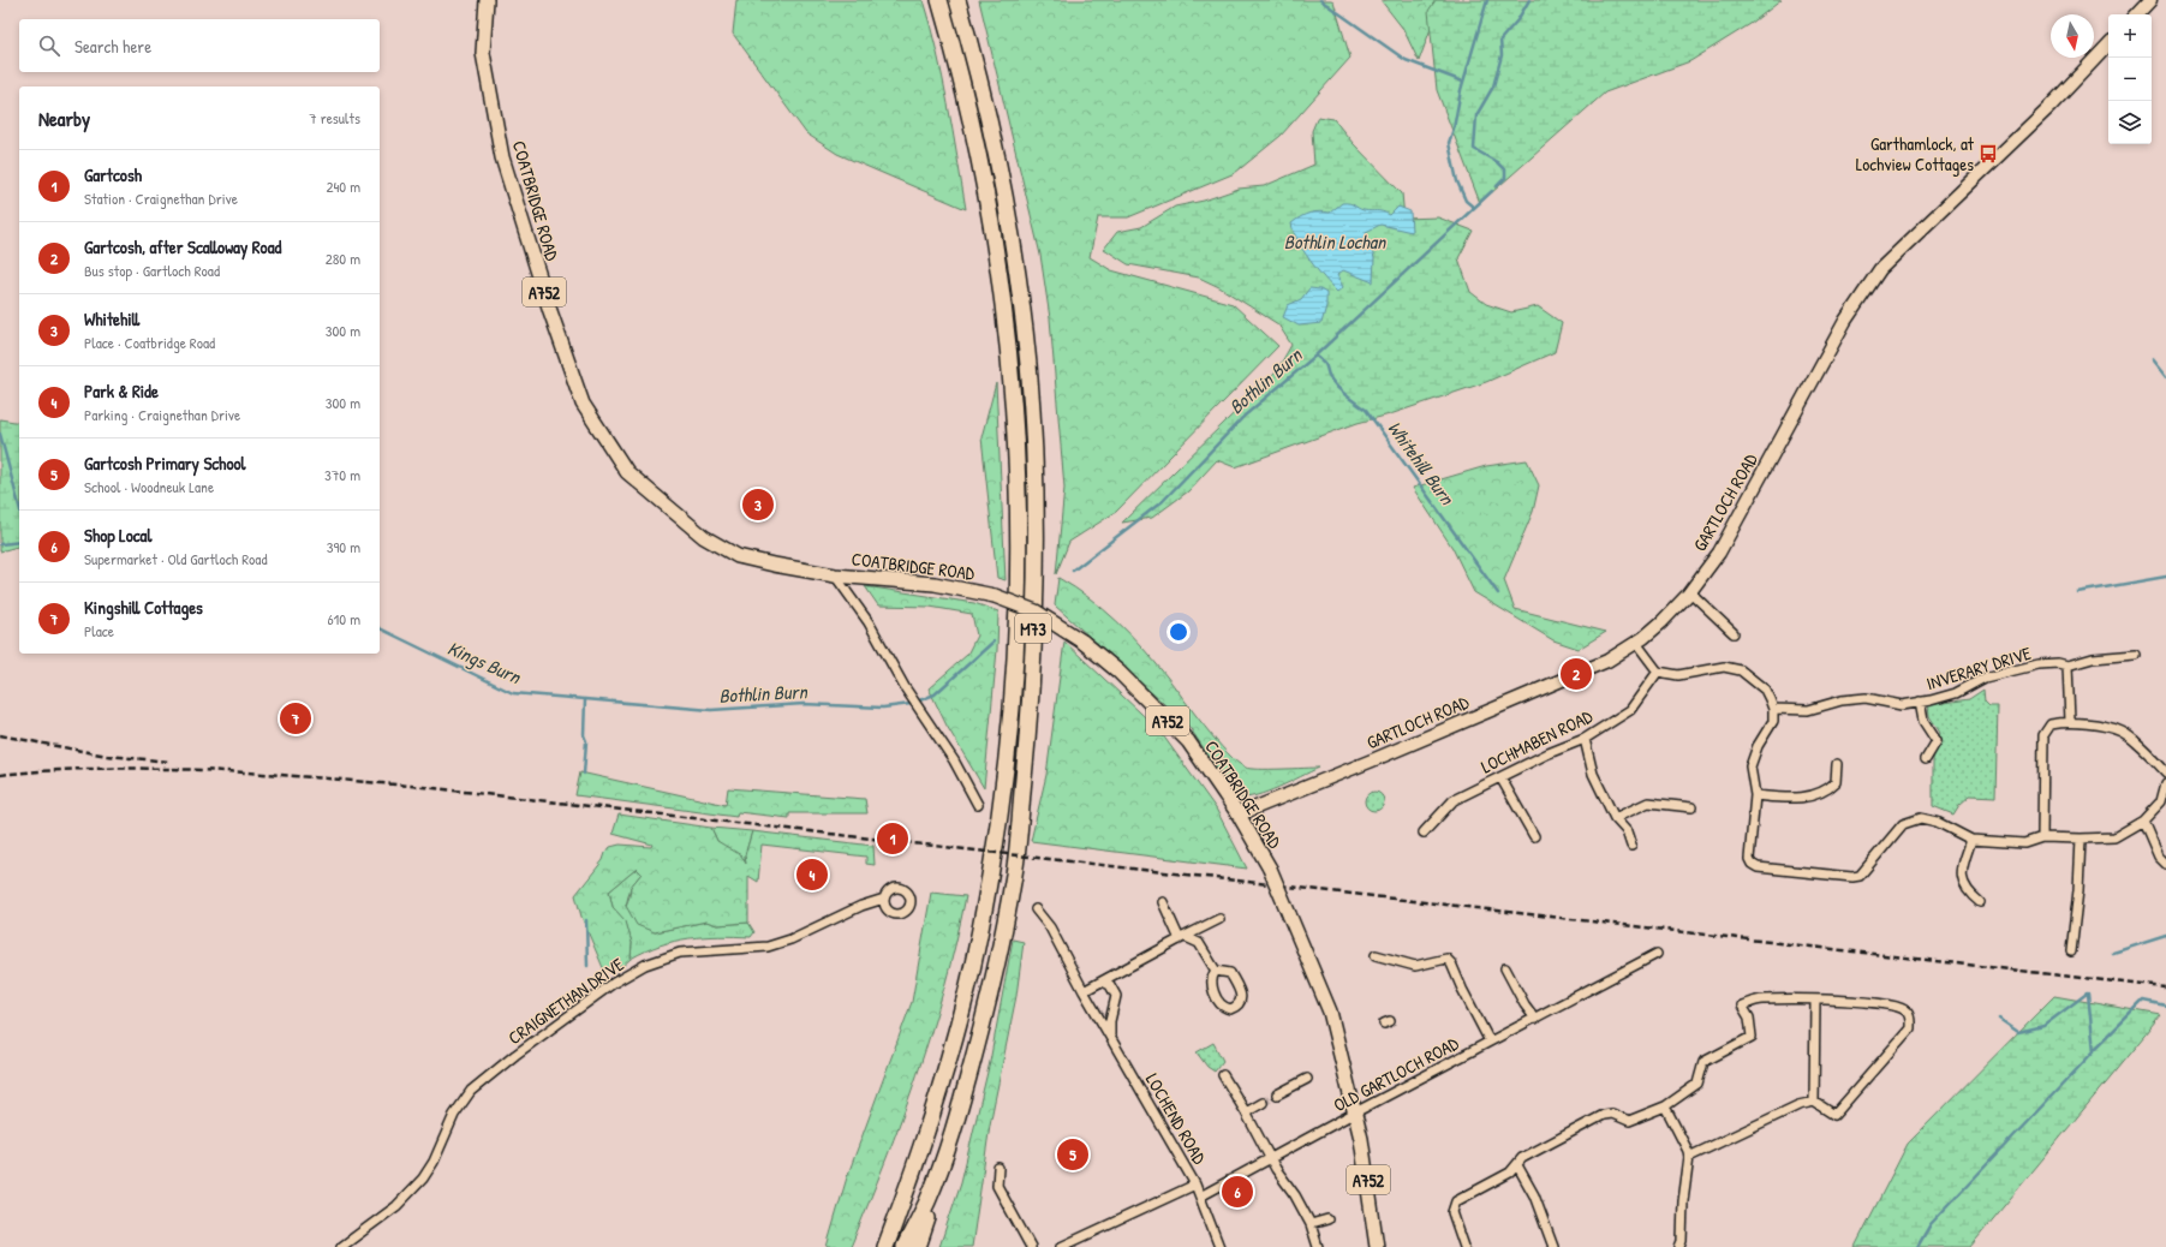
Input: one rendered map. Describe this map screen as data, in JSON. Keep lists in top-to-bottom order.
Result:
{
  "streets": {
    "highway": ["M73"],
    "main road": ["COATBRIDGE ROAD", "A752", "GARTLOCH ROAD"],
    "street": [
      "INVERARY DRIVE",
      "LOCHMABEN ROAD",
      "CRAIGNETHAN DRIVE",
      "OLD GARTLOCH ROAD",
      "LOCHEND ROAD"
    ]
  },
  "crossings": [
    ["COATBRIDGE ROAD", "A752"],
    ["COATBRIDGE ROAD", "GARTLOCH ROAD"],
    ["COATBRIDGE ROAD", "OLD GARTLOCH ROAD"],
    ["A752", "OLD GARTLOCH ROAD"],
    ["OLD GARTLOCH ROAD", "LOCHEND ROAD"]
  ],
  "water": [
    "Bothlin Lochan",
    "Bothlin Burn",
    "Whitehill Burn",
    "Kings Burn"
  ],
  "places": {
    "bus stop": ["Garthamlock, at Lochview Cottages"]
  },
  "north": "bottom",
  "page": {
    "map_buttons": ["+", "−"],
    "search": "Search here",
    "heading": ["Nearby", "7 results"],
    "list": [
      {
        "mark": "1",
        "name": "Gartcosh",
        "note": "Station · Craignethan Drive",
        "value": "240 m"
      },
      {
        "mark": "2",
        "name": "Gartcosh, after Scalloway Road",
        "note": "Bus stop · Gartloch Road",
        "value": "280 m"
      },
      {
        "mark": "3",
        "name": "Whitehill",
        "note": "Place · Coatbridge Road",
        "value": "300 m"
      },
      {
        "mark": "4",
        "name": "Park & Ride",
        "note": "Parking · Craignethan Drive",
        "value": "300 m"
      },
      {
        "mark": "5",
        "name": "Gartcosh Primary School",
        "note": "School · Woodneuk Lane",
        "value": "370 m"
      },
      {
        "mark": "6",
        "name": "Shop Local",
        "note": "Supermarket · Old Gartloch Road",
        "value": "390 m"
      },
      {
        "mark": "7",
        "name": "Kingshill Cottages",
        "note": "Place",
        "value": "610 m"
      }
    ],
    "pins": [
      "3",
      "2",
      "7",
      "1",
      "4",
      "5",
      "6"
    ]
  }
}
